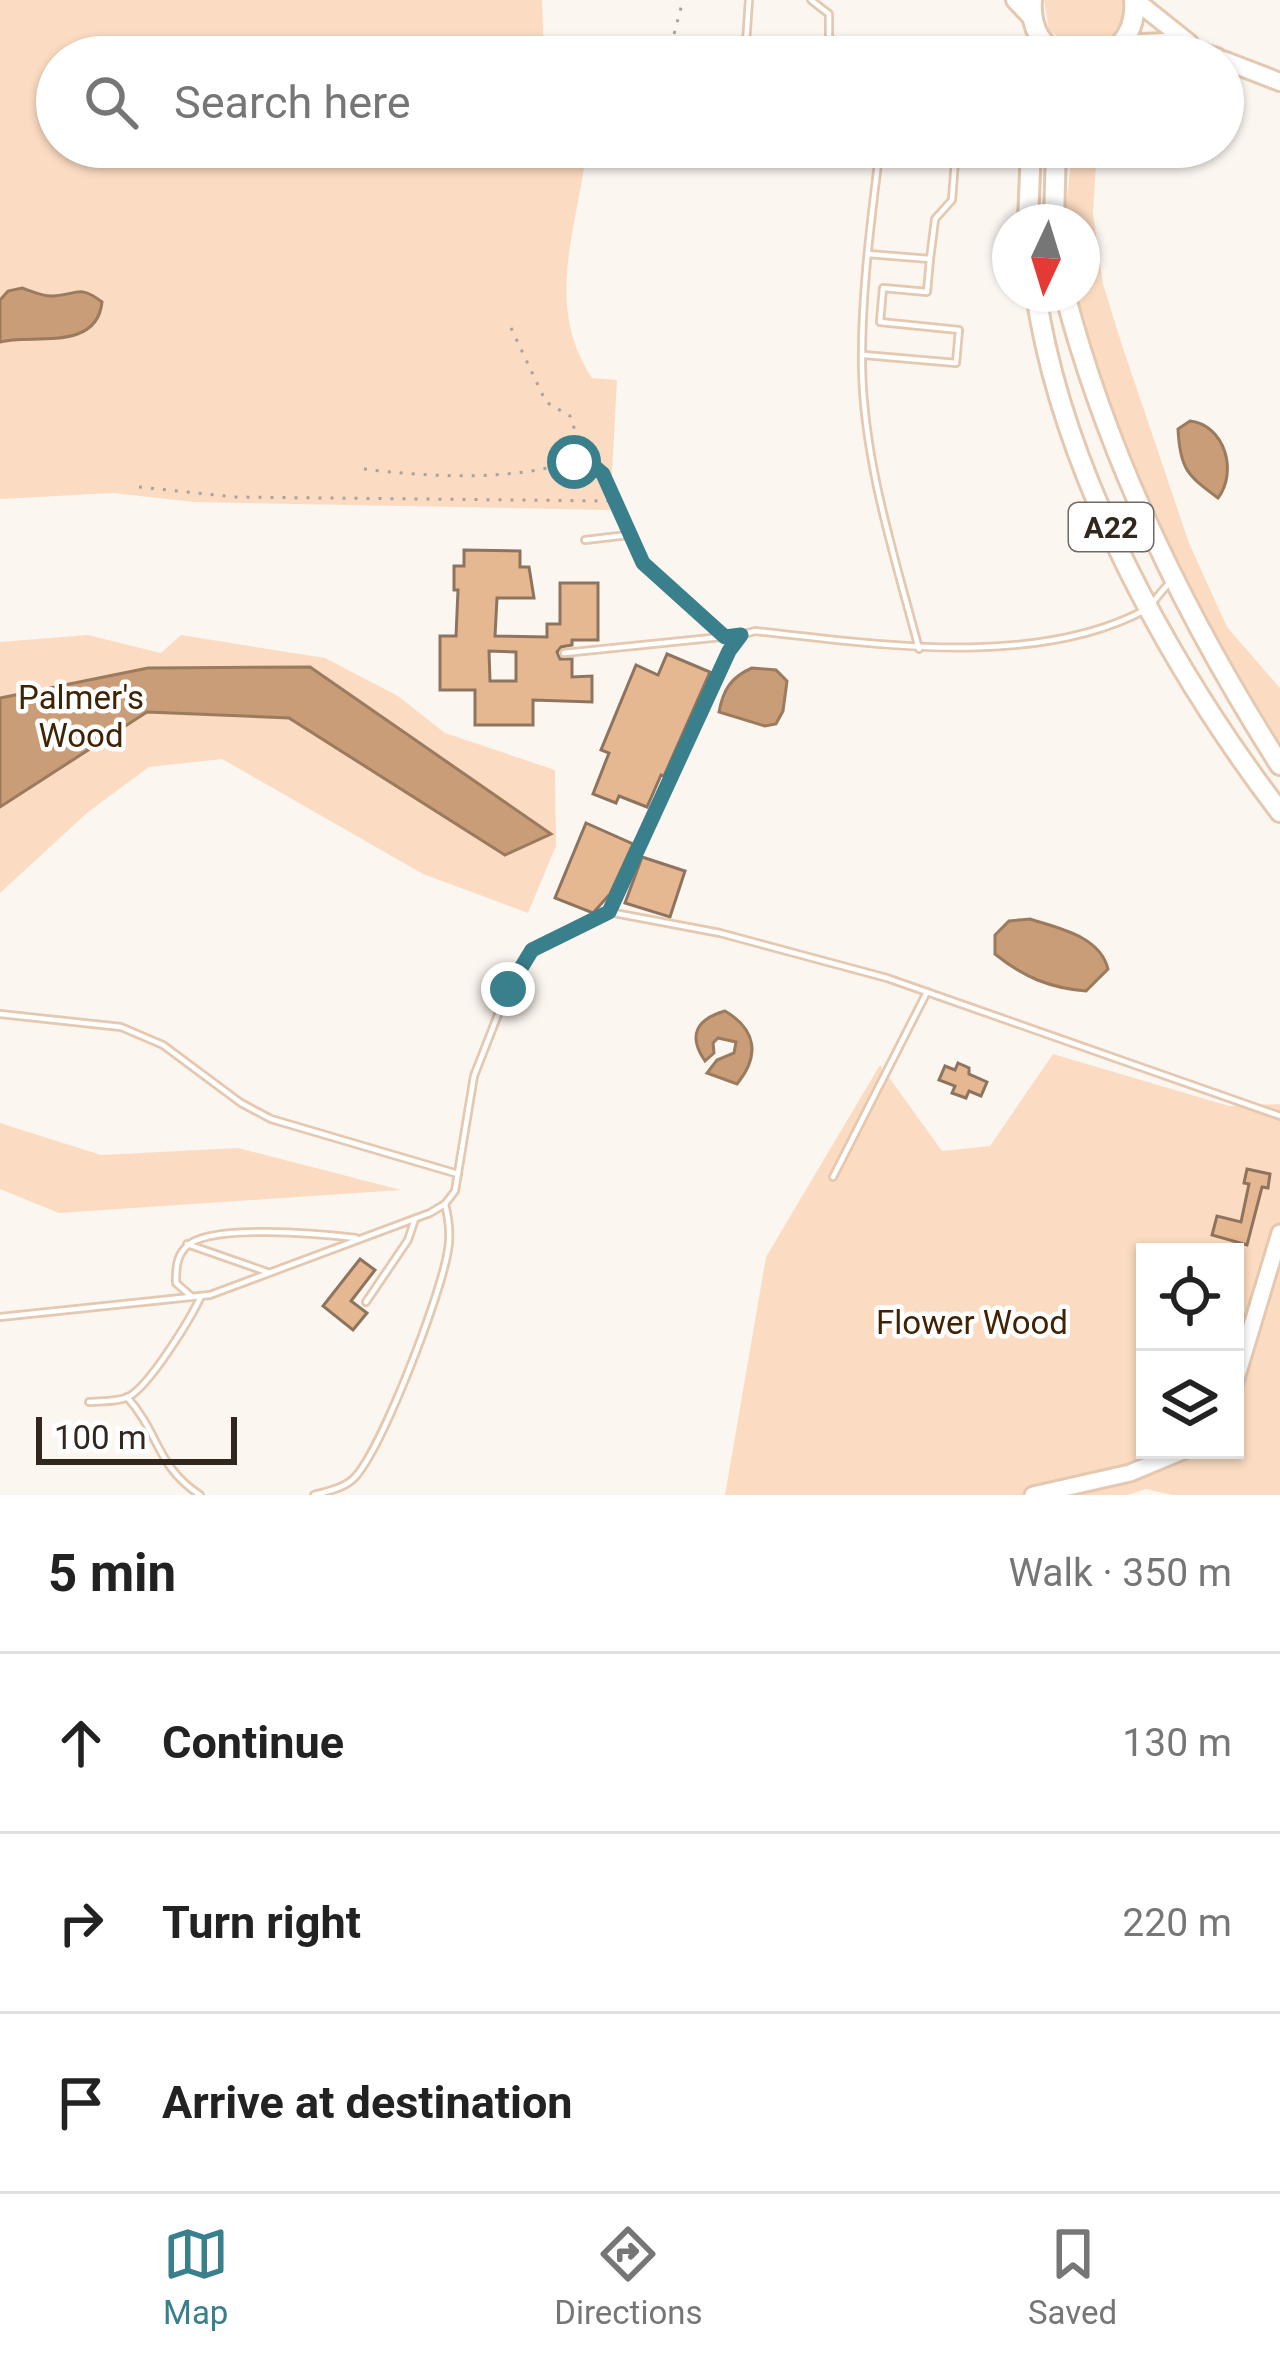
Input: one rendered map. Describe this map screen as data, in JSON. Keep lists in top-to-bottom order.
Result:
{
  "streets": {
    "highway": ["A22"]
  },
  "parks": ["Palmer's Wood", "Flower Wood"],
  "scale_bar": "100 m",
  "north": "bottom",
  "page": {
    "search": "Search here",
    "scale": "100 m",
    "heading": ["5 min", "Walk · 350 m"],
    "list": [
      ["Continue", "130 m"],
      ["Turn right", "220 m"],
      "Arrive at destination"
    ],
    "nav": ["Map", "Directions", "Saved"]
  }
}
